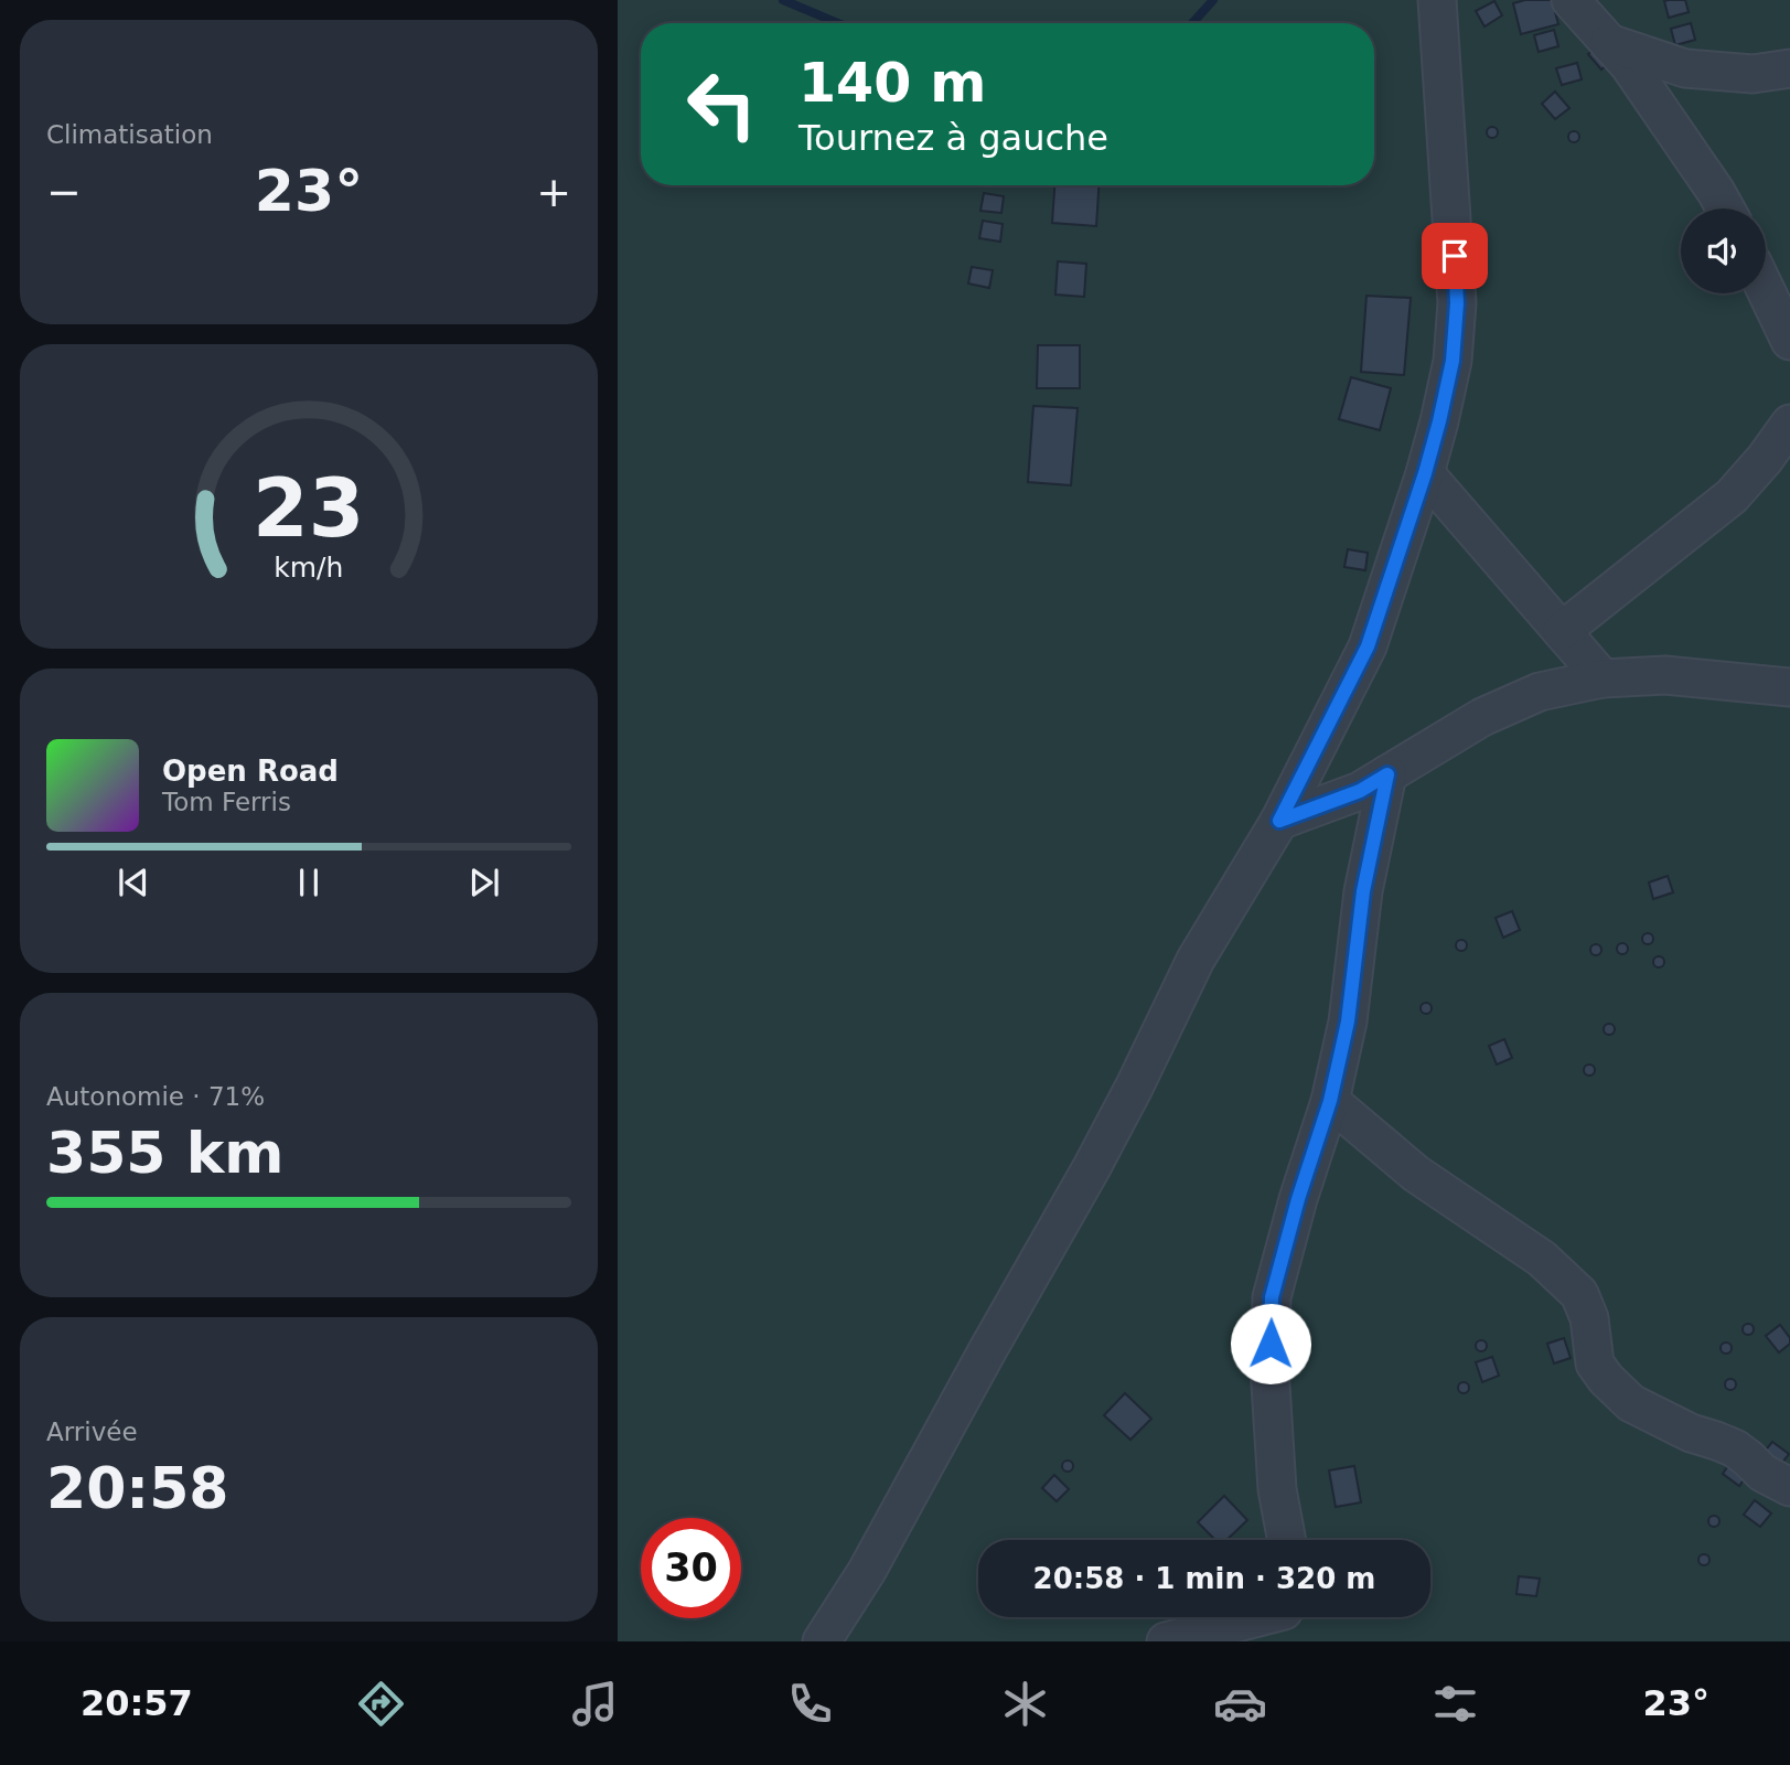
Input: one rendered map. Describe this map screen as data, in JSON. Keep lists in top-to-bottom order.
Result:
{
  "page": {
    "tile": [
      "Climatisation",
      ["Autonomie · 71%", "355 km"],
      ["Arrivée", "20:58"]
    ],
    "turn": ["140 m", "Tournez à gauche"],
    "heat": ["−", "23°", "+"],
    "song": ["Open Road", "Tom Ferris"],
    "limit": "30",
    "trip": "20:58 · 1 min · 320 m",
    "tabs": ["20:57", "23°"],
    "gauge": ["23", "km/h"]
  }
}
